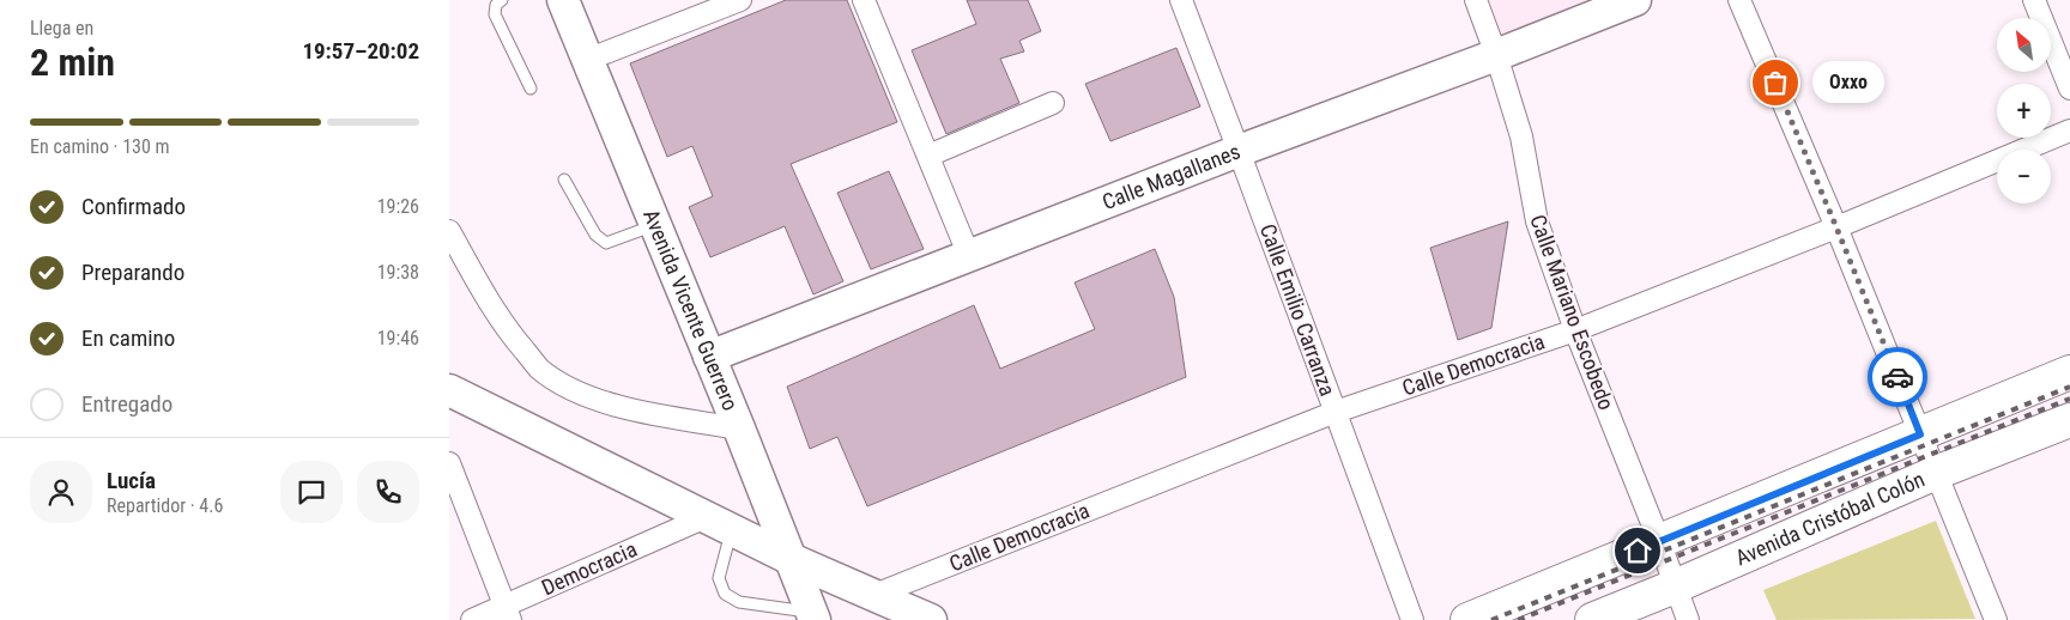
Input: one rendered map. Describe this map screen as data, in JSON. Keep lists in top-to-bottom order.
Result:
{
  "streets": {
    "main road": ["Avenida Cristóbal Colón"],
    "street": [
      "Calle Magallanes",
      "Avenida Vicente Guerrero",
      "Calle Emilio Carranza",
      "Calle Mariano Escobedo",
      "Calle Democracia",
      "Democracia"
    ]
  },
  "crossings": [
    ["Calle Magallanes", "Avenida Vicente Guerrero"],
    ["Calle Magallanes", "Calle Emilio Carranza"],
    ["Calle Magallanes", "Calle Mariano Escobedo"],
    ["Calle Emilio Carranza", "Calle Democracia"],
    ["Calle Mariano Escobedo", "Calle Democracia"],
    ["Calle Mariano Escobedo", "Avenida Cristóbal Colón"]
  ],
  "places": ["Oxxo"],
  "north": "top left",
  "page": {
    "heading": ["2 min", "Llega en", "19:57–20:02"],
    "panel": ["Lucía", "Repartidor · 4.6"],
    "map_buttons": ["+", "−"],
    "bubble": "Oxxo",
    "bar": "En camino · 130 m",
    "list": [
      ["Confirmado", "19:26"],
      ["Preparando", "19:38"],
      ["En camino", "19:46"],
      "Entregado"
    ]
  }
}
